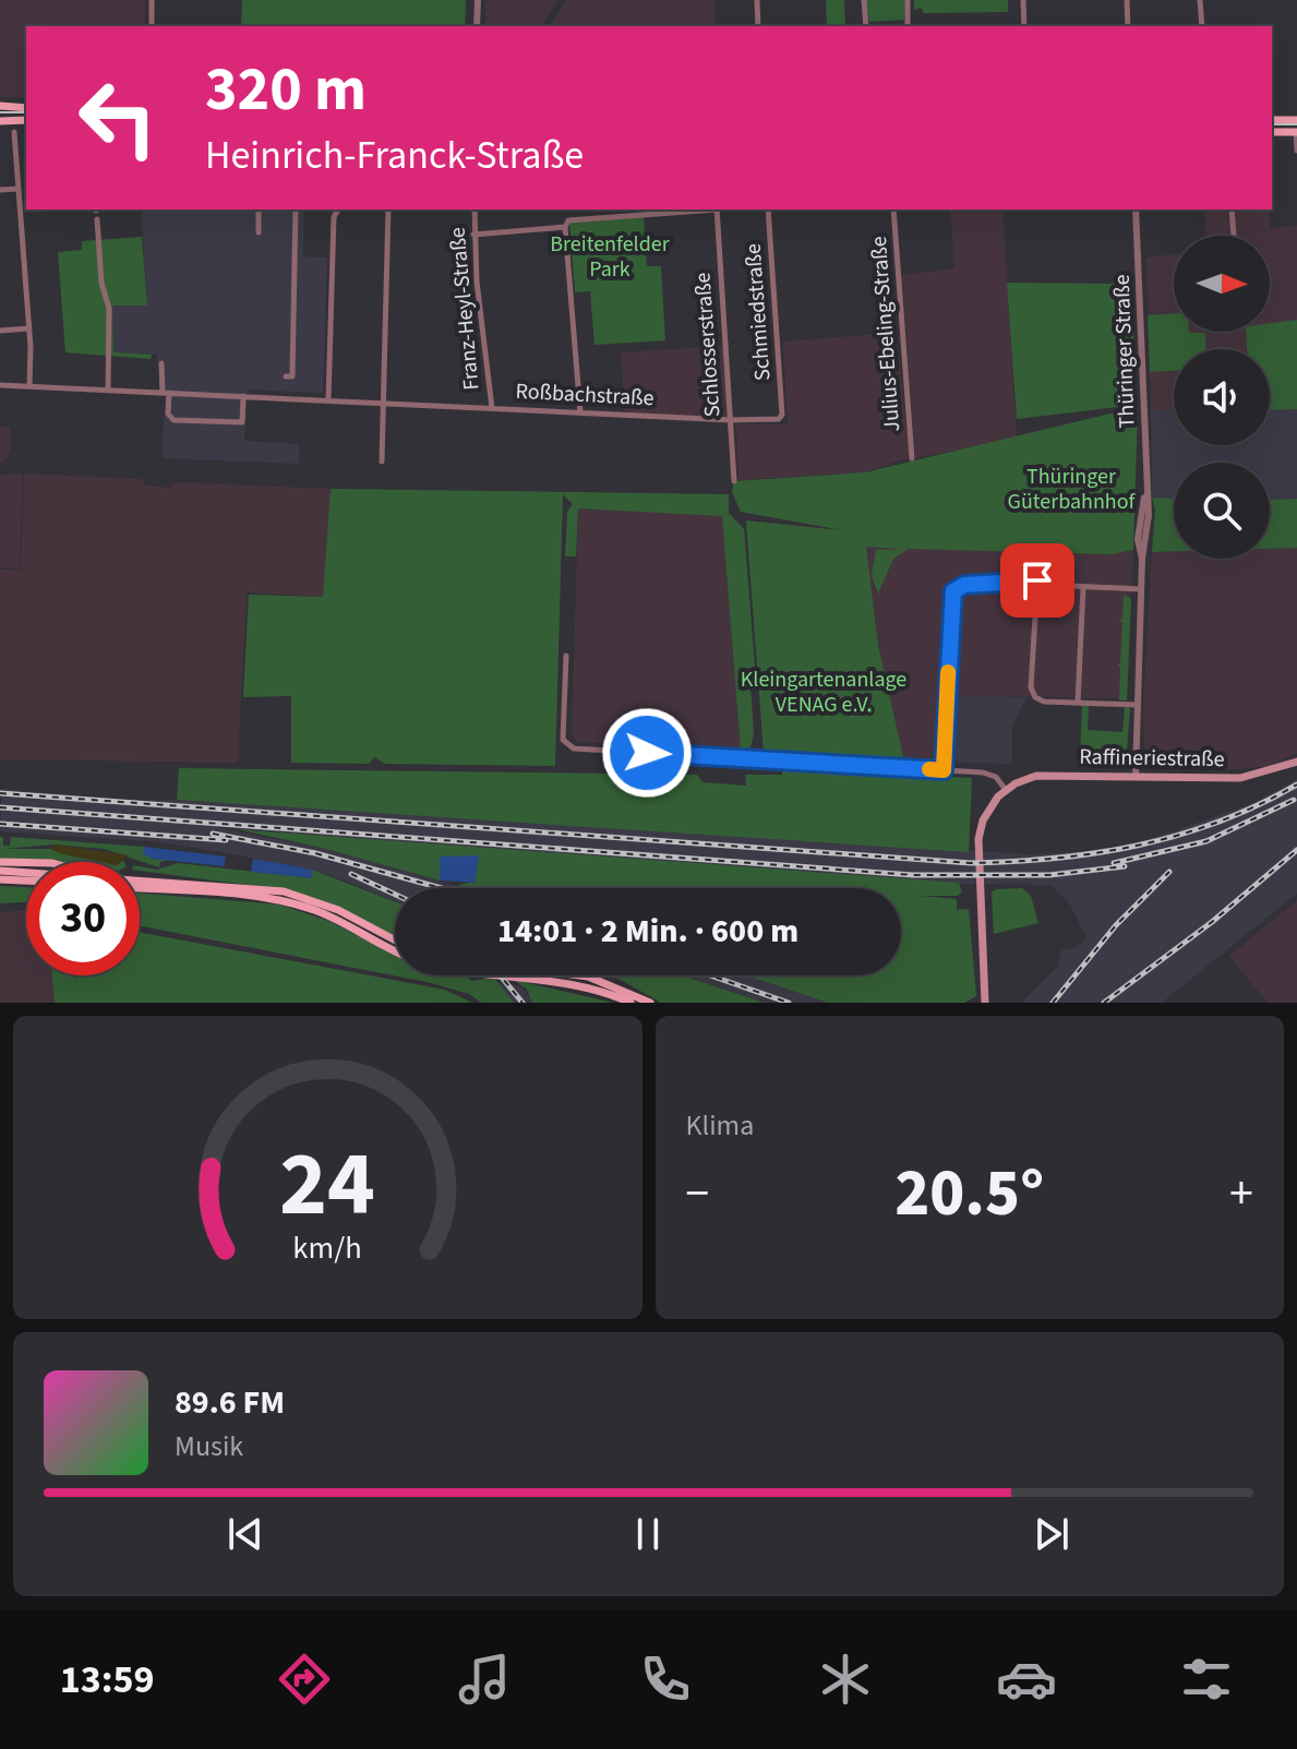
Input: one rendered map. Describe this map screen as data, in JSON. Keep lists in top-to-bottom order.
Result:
{
  "streets": {
    "main road": ["Raffineriestraße"],
    "street": [
      "Franz-Heyl-Straße",
      "Schmiedstraße",
      "Julius-Ebeling-Straße",
      "Schlosserstraße",
      "Thüringer Straße",
      "Roßbachstraße"
    ]
  },
  "crossings": [
    ["Franz-Heyl-Straße", "Roßbachstraße"],
    ["Schmiedstraße", "Roßbachstraße"],
    ["Schlosserstraße", "Roßbachstraße"],
    ["Thüringer Straße", "Raffineriestraße"]
  ],
  "parks": ["Breitenfelder Park", "Thüringer Güterbahnhof", "Kleingartenanlage VENAG e.V."],
  "north": "right",
  "page": {
    "turn": ["320 m", "Heinrich-Franck-Straße"],
    "limit": "30",
    "trip": "14:01 · 2 Min. · 600 m",
    "tile": "Klima",
    "heat": ["−", "20.5°", "+"],
    "song": ["89.6 FM", "Musik"],
    "tabs": "13:59",
    "gauge": ["24", "km/h"]
  }
}
